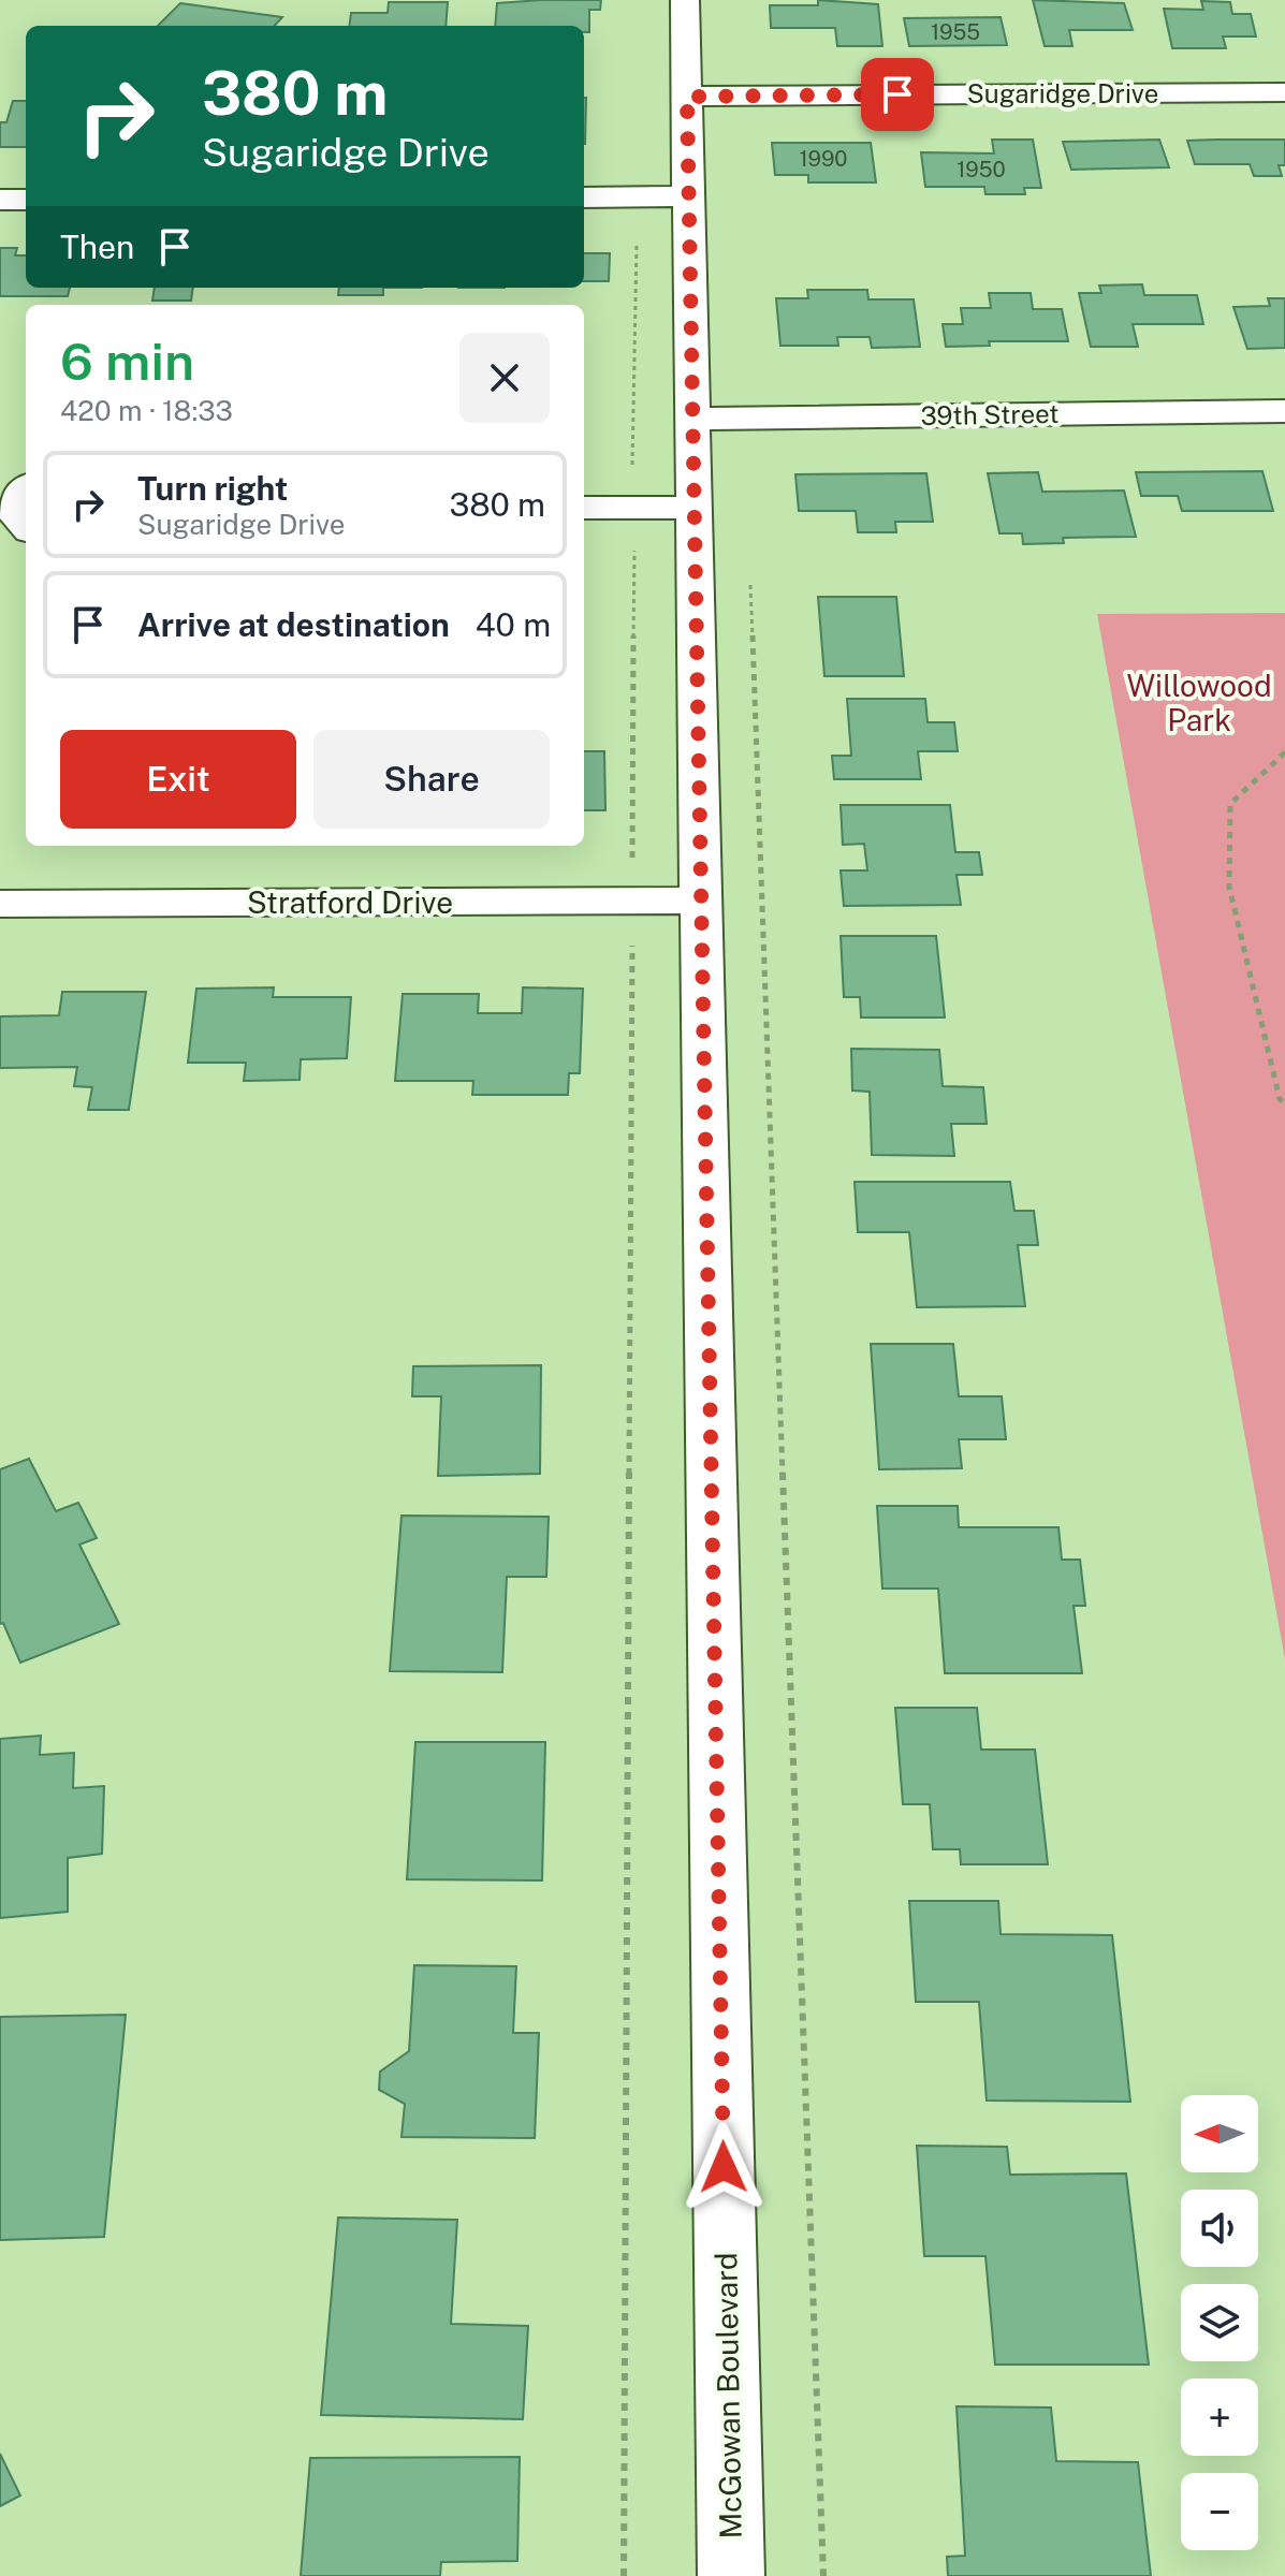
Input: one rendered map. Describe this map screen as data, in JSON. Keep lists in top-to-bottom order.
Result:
{
  "streets": {
    "street": [
      "Sugaridge Drive",
      "39th Street",
      "Stratford Drive",
      "McGowan Boulevard"
    ]
  },
  "crossings": [
    ["Sugaridge Drive", "McGowan Boulevard"],
    ["39th Street", "McGowan Boulevard"],
    ["Stratford Drive", "McGowan Boulevard"]
  ],
  "parks": ["Willowood Park"],
  "house_numbers": ["1955", "1990", "1950"],
  "north": "left",
  "page": {
    "turn": ["380 m", "Sugaridge Drive"],
    "then": "Then",
    "heading": ["6 min", "420 m · 18:33"],
    "list": [
      {
        "name": "Turn right",
        "note": "Sugaridge Drive",
        "value": "380 m"
      },
      {
        "name": "Arrive at destination",
        "value": "40 m"
      }
    ],
    "buttons": ["Exit", "Share"],
    "map_buttons": ["+", "−"]
  }
}
